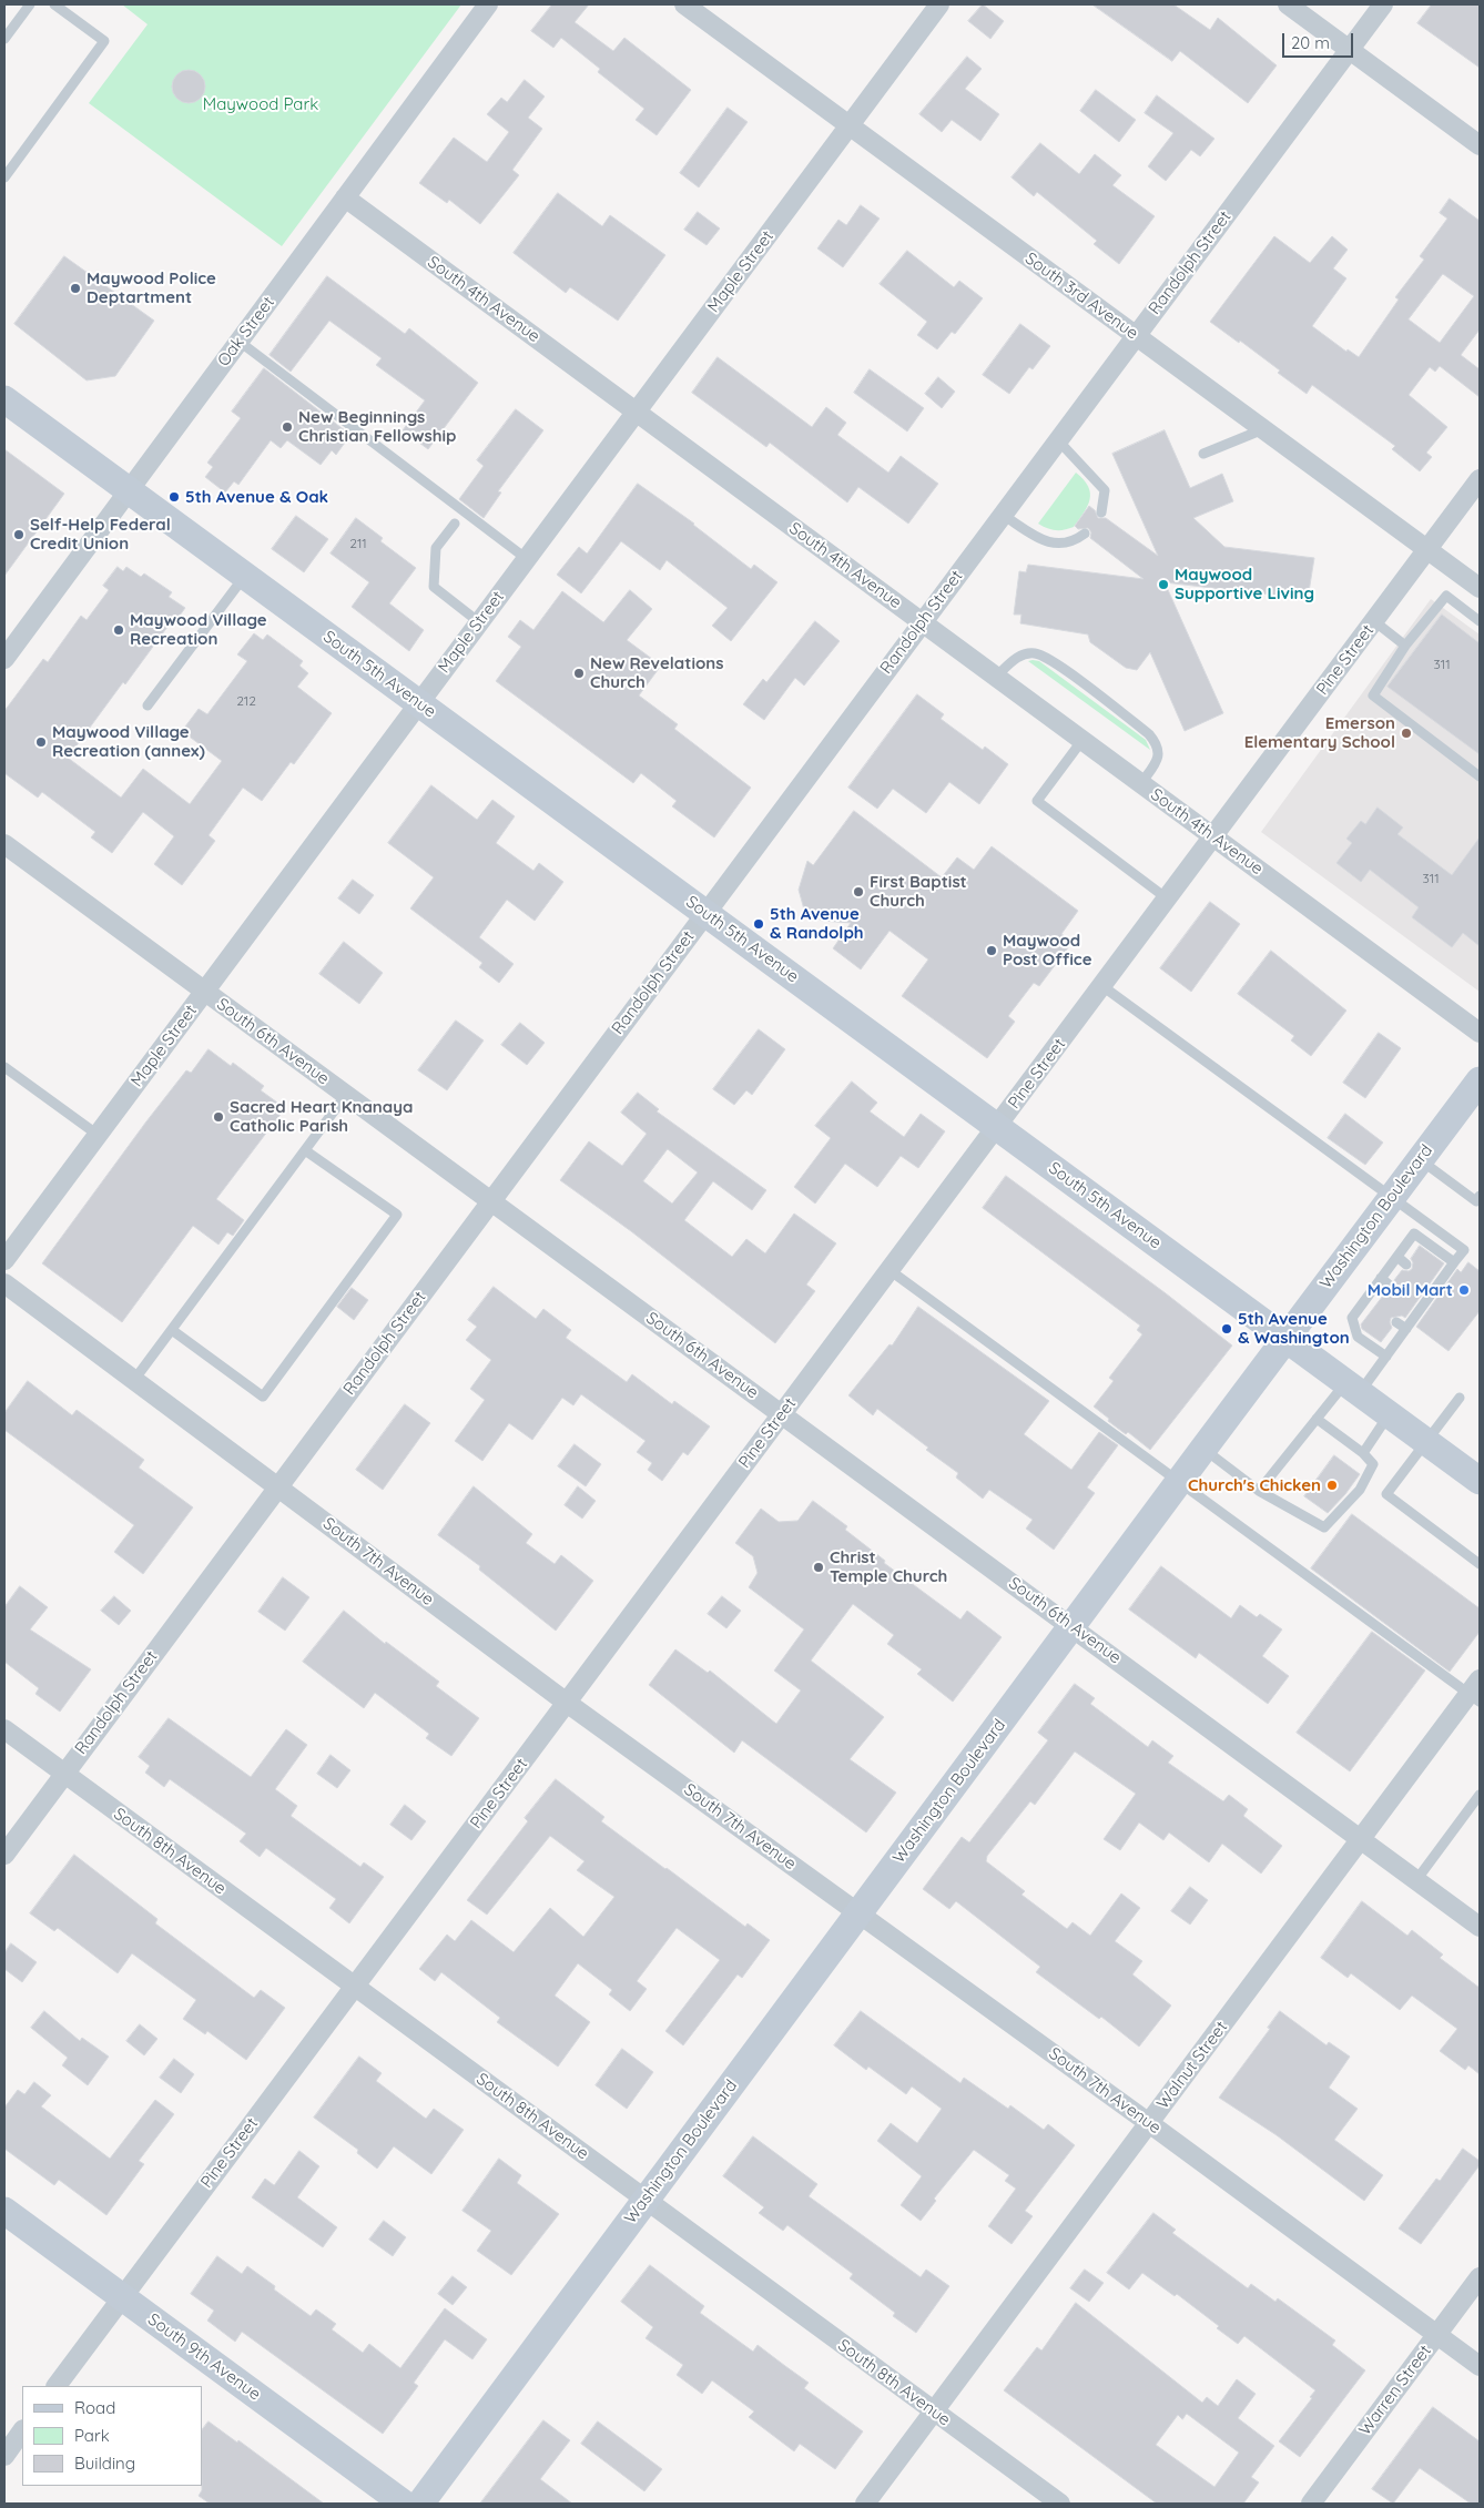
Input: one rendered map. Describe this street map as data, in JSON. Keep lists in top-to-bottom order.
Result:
{
  "streets": {
    "street": [
      "Randolph Street",
      "Maple Street",
      "South 3rd Avenue",
      "South 4th Avenue",
      "Oak Street",
      "Pine Street",
      "South 5th Avenue",
      "South 6th Avenue",
      "Washington Boulevard",
      "South 7th Avenue",
      "South 8th Avenue",
      "Walnut Street",
      "South 9th Avenue",
      "Warren Street"
    ]
  },
  "crossings": [
    ["Randolph Street", "South 3rd Avenue"],
    ["Randolph Street", "South 4th Avenue"],
    ["Randolph Street", "South 5th Avenue"],
    ["Randolph Street", "South 6th Avenue"],
    ["Randolph Street", "South 7th Avenue"],
    ["Randolph Street", "South 8th Avenue"],
    ["Maple Street", "South 3rd Avenue"],
    ["Maple Street", "South 4th Avenue"],
    ["Maple Street", "South 5th Avenue"],
    ["Maple Street", "South 6th Avenue"],
    ["South 3rd Avenue", "Pine Street"],
    ["South 4th Avenue", "Oak Street"],
    ["South 4th Avenue", "Pine Street"],
    ["Oak Street", "South 5th Avenue"],
    ["Pine Street", "South 5th Avenue"],
    ["Pine Street", "South 6th Avenue"],
    ["Pine Street", "South 7th Avenue"],
    ["Pine Street", "South 8th Avenue"],
    ["Pine Street", "South 9th Avenue"],
    ["South 5th Avenue", "Washington Boulevard"],
    ["South 6th Avenue", "Washington Boulevard"],
    ["South 6th Avenue", "Walnut Street"],
    ["Washington Boulevard", "South 7th Avenue"],
    ["Washington Boulevard", "South 8th Avenue"],
    ["South 7th Avenue", "Walnut Street"],
    ["South 7th Avenue", "Warren Street"],
    ["South 8th Avenue", "Walnut Street"]
  ],
  "parks": ["Maywood Park"],
  "places": [
    "Maywood Police Deptartment",
    "New Beginnings Christian Fellowship",
    "5th Avenue & Oak",
    "Self-Help Federal Credit Union",
    "Maywood Supportive Living",
    "Maywood Village Recreation",
    "New Revelations Church",
    "Emerson Elementary School",
    "Maywood Village Recreation (annex)",
    "First Baptist Church",
    "5th Avenue & Randolph",
    "Maywood Post Office",
    "Sacred Heart Knanaya Catholic Parish",
    "Mobil Mart",
    "5th Avenue & Washington",
    "Church's Chicken",
    "Christ Temple Church"
  ],
  "house_numbers": [
    "211",
    "311",
    "212",
    "311"
  ],
  "legend": ["Road", "Park", "Building"],
  "scale_bar": "20 m"
}
